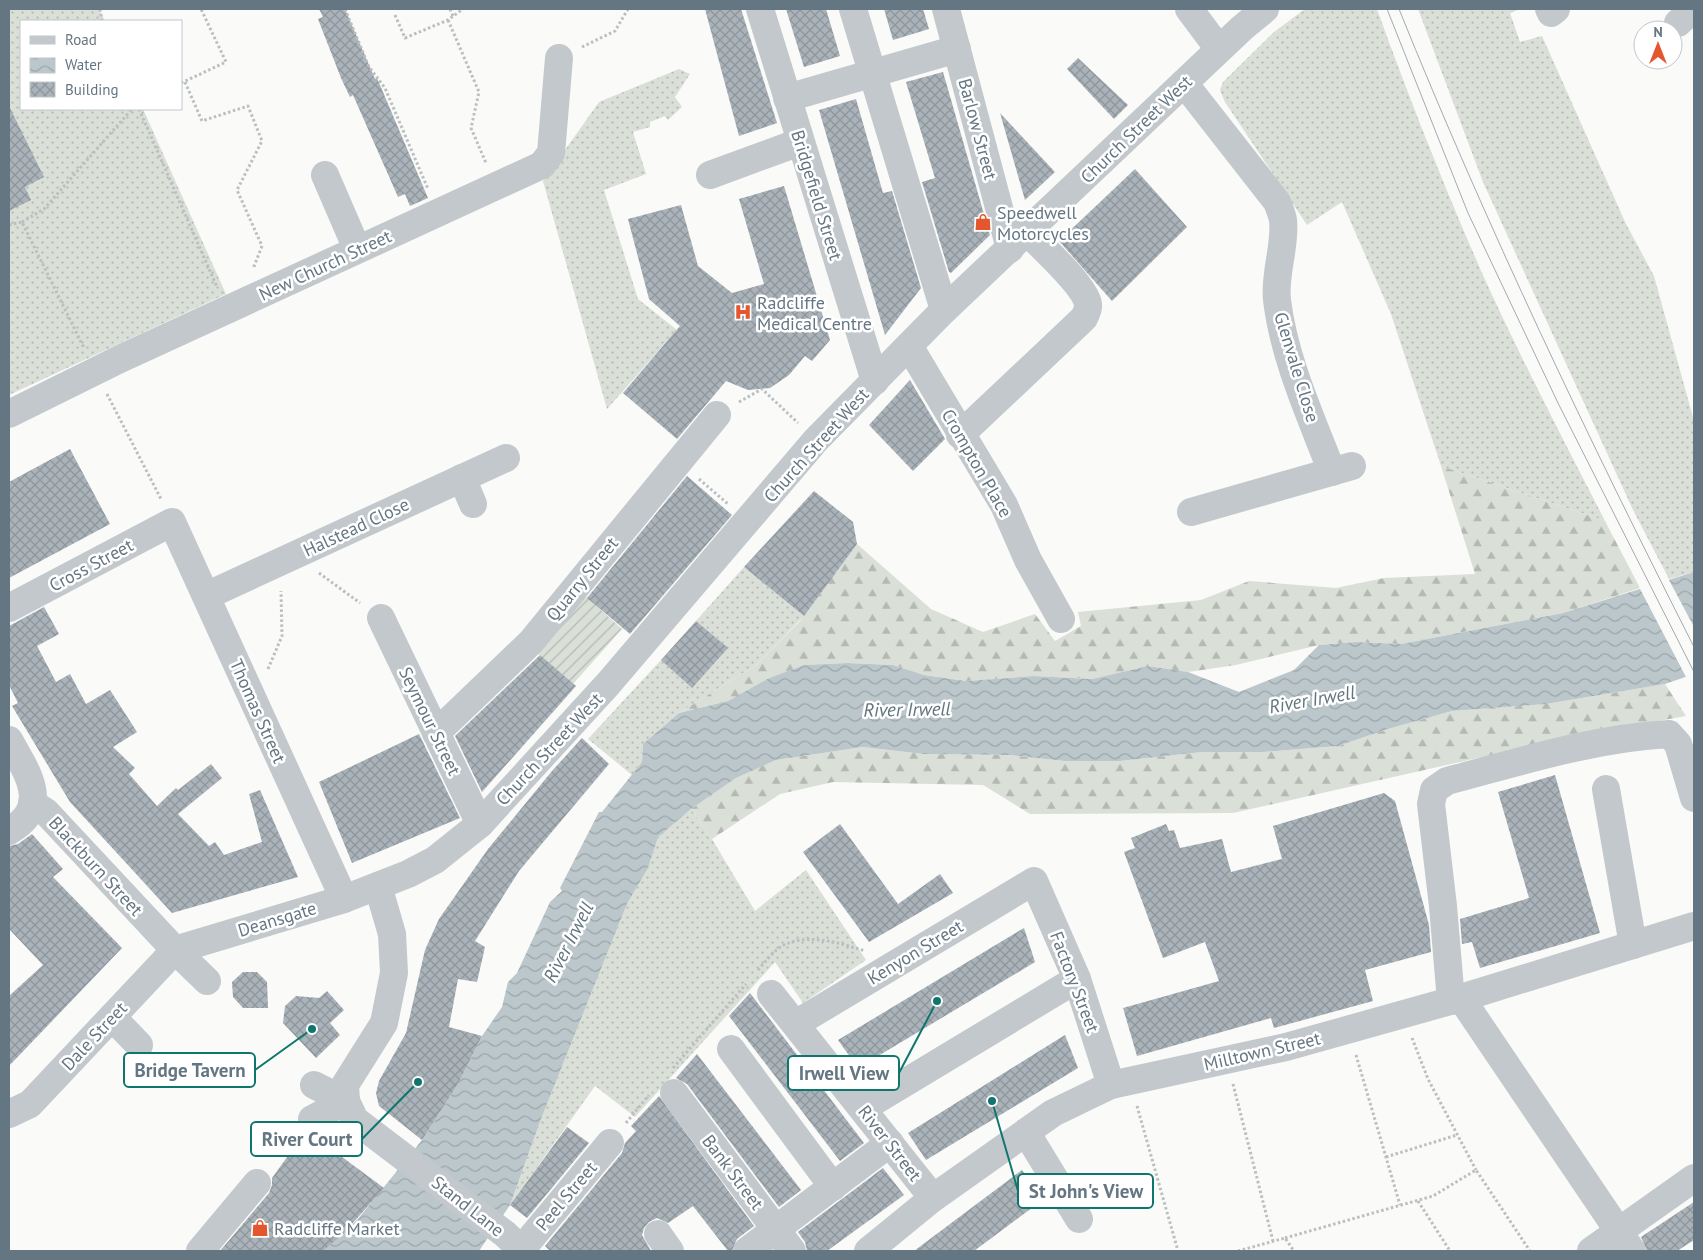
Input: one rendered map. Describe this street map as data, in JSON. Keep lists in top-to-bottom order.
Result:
{
  "streets": {
    "street": [
      "Barlow Street",
      "Church Street West",
      "Bridgefield Street",
      "New Church Street",
      "Glenvale Close",
      "Crompton Place",
      "Halstead Close",
      "Cross Street",
      "Quarry Street",
      "Thomas Street",
      "Seymour Street",
      "Blackburn Street",
      "Deansgate",
      "Kenyon Street",
      "Factory Street",
      "Dale Street",
      "Milltown Street",
      "River Street",
      "Bank Street",
      "Peel Street",
      "Stand Lane"
    ]
  },
  "crossings": [
    ["Barlow Street", "Church Street West"],
    ["Church Street West", "Bridgefield Street"],
    ["Church Street West", "Glenvale Close"],
    ["Church Street West", "Crompton Place"],
    ["Church Street West", "Seymour Street"],
    ["Church Street West", "Deansgate"],
    ["Halstead Close", "Thomas Street"],
    ["Cross Street", "Thomas Street"],
    ["Quarry Street", "Seymour Street"],
    ["Thomas Street", "Deansgate"],
    ["Blackburn Street", "Deansgate"],
    ["Blackburn Street", "Dale Street"],
    ["Deansgate", "Dale Street"],
    ["Kenyon Street", "Factory Street"],
    ["Kenyon Street", "River Street"],
    ["Factory Street", "Milltown Street"],
    ["Milltown Street", "River Street"],
    ["Peel Street", "Stand Lane"]
  ],
  "water": ["River Irwell"],
  "places": {
    "shop": ["Speedwell Motorcycles", "Radcliffe Market"],
    "hospital": ["Radcliffe Medical Centre"],
    "other": [
      "Irwell View",
      "Bridge Tavern",
      "River Court",
      "St John's View"
    ]
  },
  "legend": ["Road", "Water", "Building"],
  "north": "top"
}
